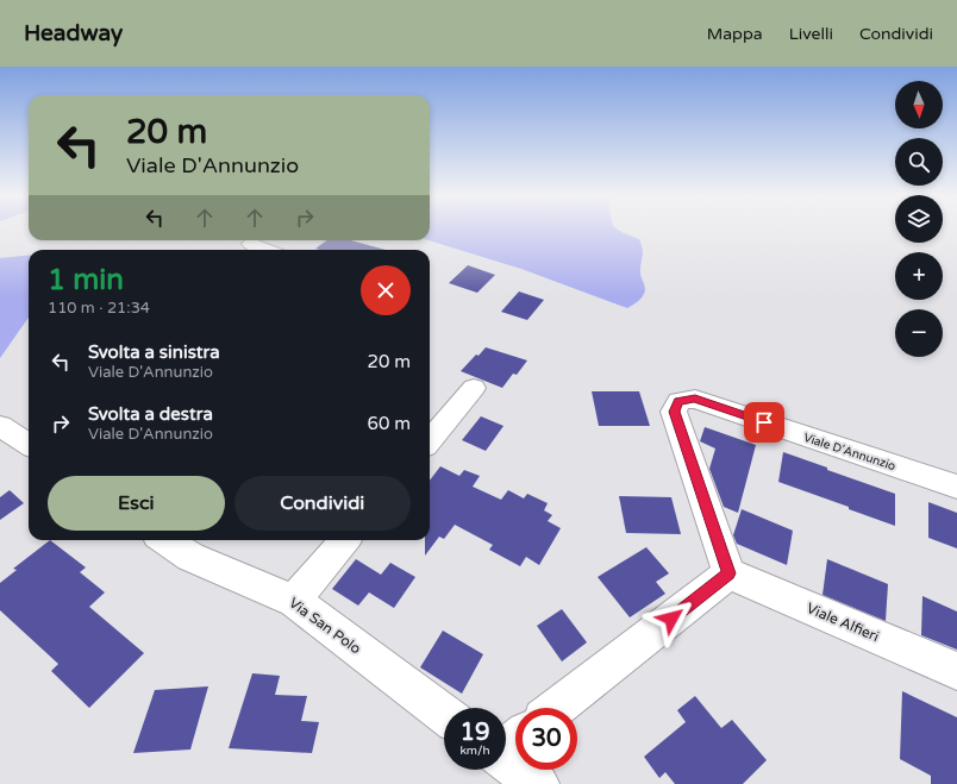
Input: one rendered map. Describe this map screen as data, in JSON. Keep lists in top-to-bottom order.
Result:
{
  "streets": {
    "street": ["Viale D'Annunzio", "Viale Alfieri", "Via San Polo"]
  },
  "crossings": [
    ["Viale D'Annunzio", "Viale Alfieri"]
  ],
  "north": "bottom",
  "page": {
    "header": "Headway",
    "nav": ["Mappa", "Livelli", "Condividi"],
    "map_buttons": ["+", "−"],
    "turn": ["20 m", "Viale D'Annunzio"],
    "heading": ["1 min", "110 m · 21:34"],
    "list": [
      {
        "name": "Svolta a sinistra",
        "note": "Viale D'Annunzio",
        "value": "20 m"
      },
      {
        "name": "Svolta a destra",
        "note": "Viale D'Annunzio",
        "value": "60 m"
      }
    ],
    "buttons": ["Esci", "Condividi"],
    "speed": "19 km/h",
    "limit": "30"
  }
}
